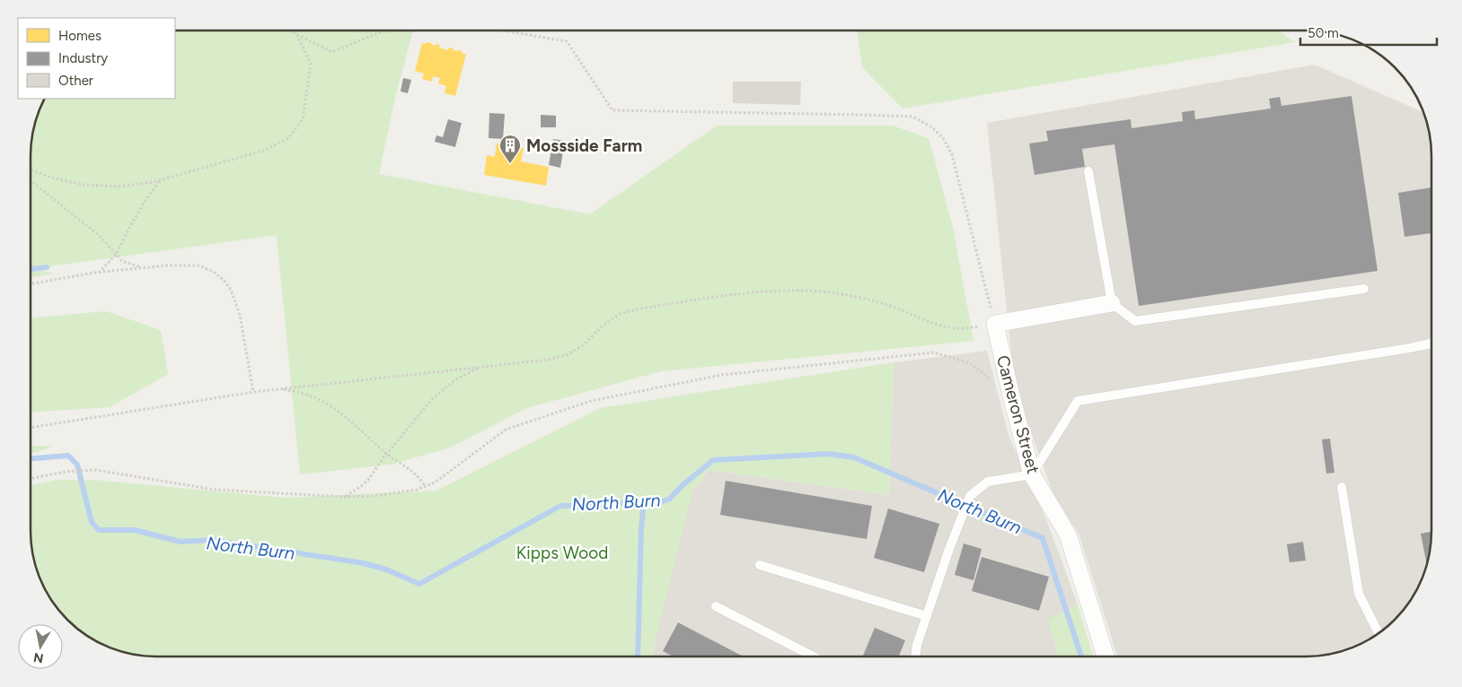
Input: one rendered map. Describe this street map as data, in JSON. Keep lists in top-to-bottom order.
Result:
{
  "streets": {
    "street": ["Cameron Street"]
  },
  "water": ["North Burn"],
  "parks": ["Kipps Wood"],
  "places": {
    "building": ["Mossside Farm"]
  },
  "legend": ["Homes", "Industry", "Other"],
  "scale_bar": "50 m",
  "north": "bottom"
}
